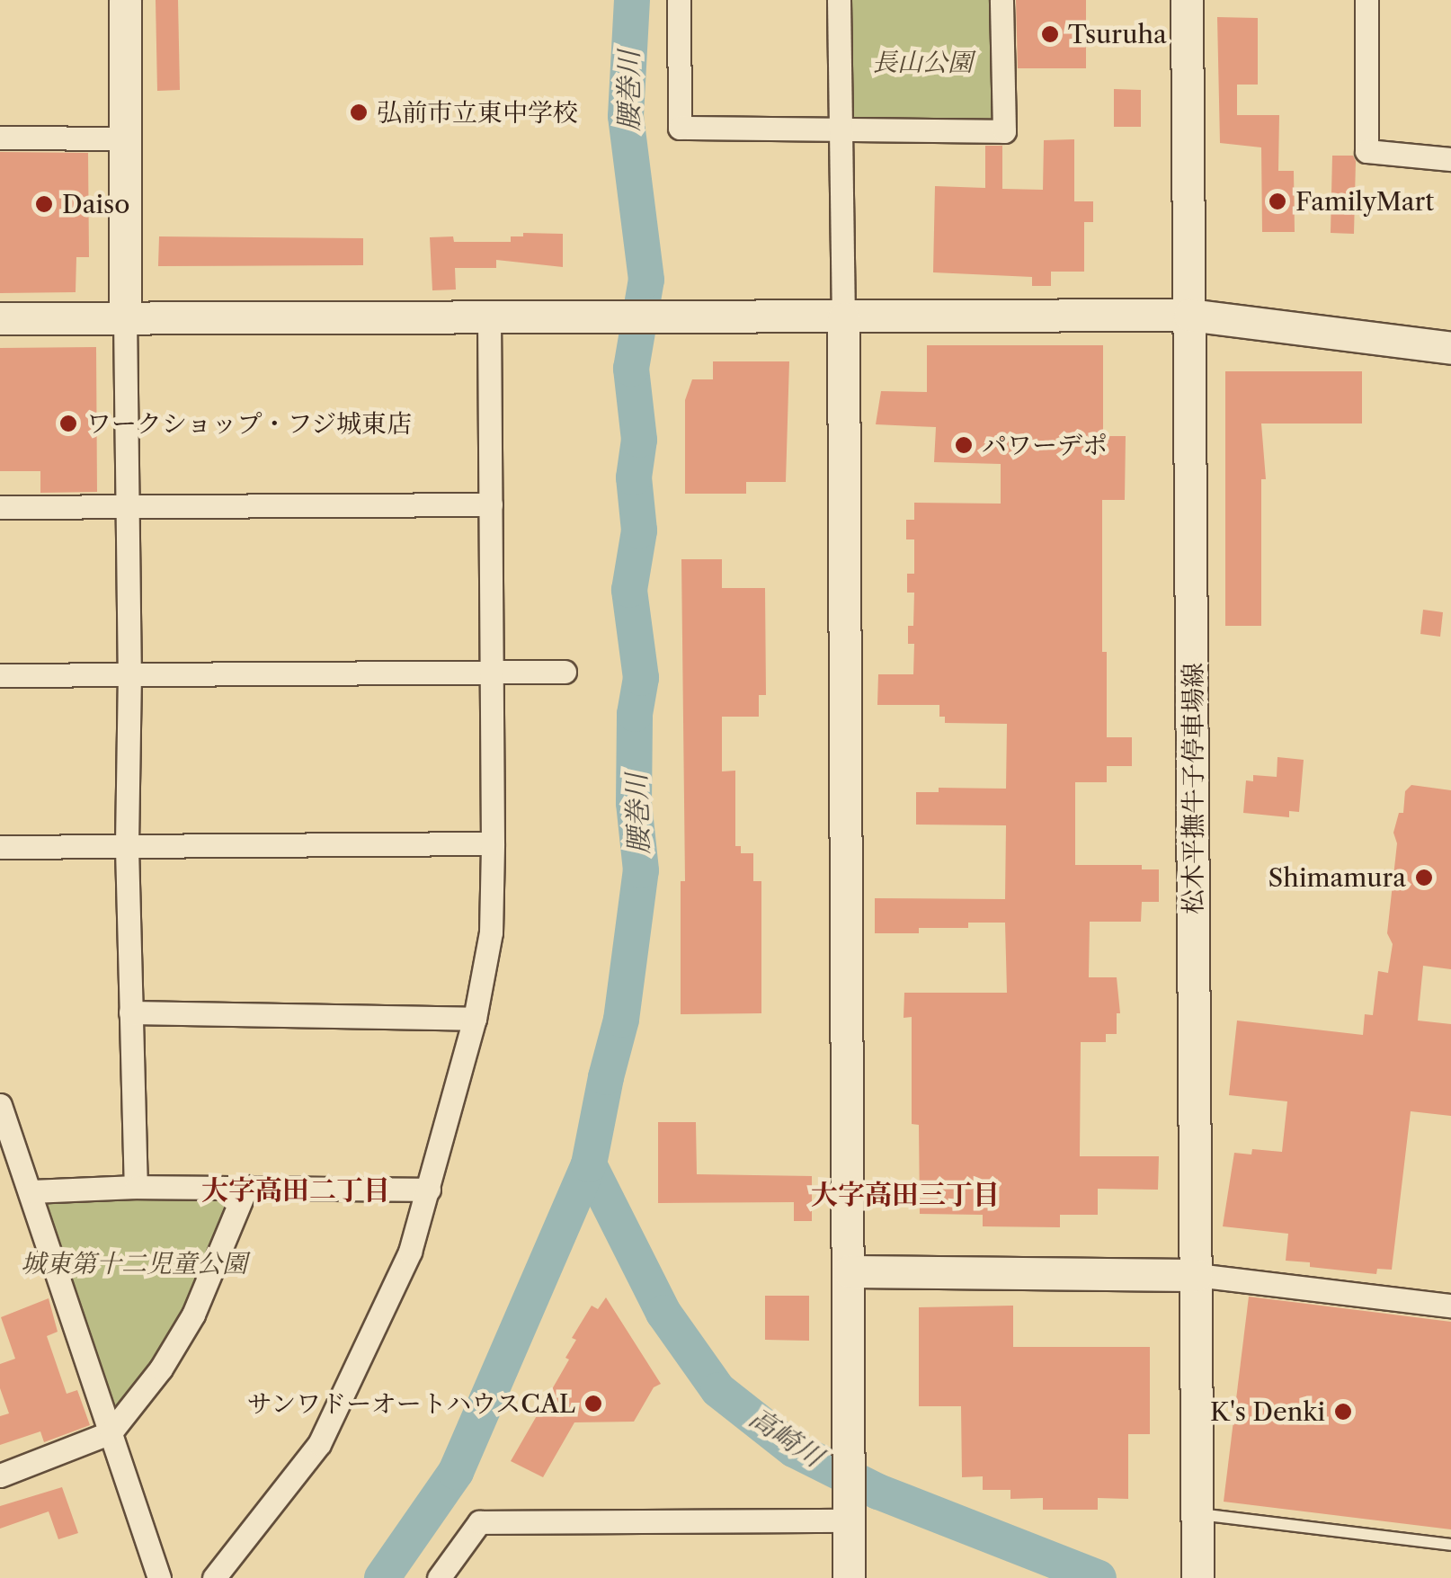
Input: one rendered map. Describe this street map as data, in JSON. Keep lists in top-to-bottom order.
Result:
{
  "streets": {
    "street": ["松木平撫牛子停車場線"]
  },
  "districts": ["大字高田二丁目", "大字高田三丁目"],
  "water": ["腰巻川", "高崎川"],
  "parks": ["長山公園", "城東第十二児童公園"],
  "places": [
    "Tsuruha",
    "弘前市立東中学校",
    "FamilyMart",
    "Daiso",
    "ワークショップ・フジ城東店",
    "パワーデポ",
    "Shimamura",
    "サンワドーオートハウスCAL",
    "K's Denki"
  ]
}
